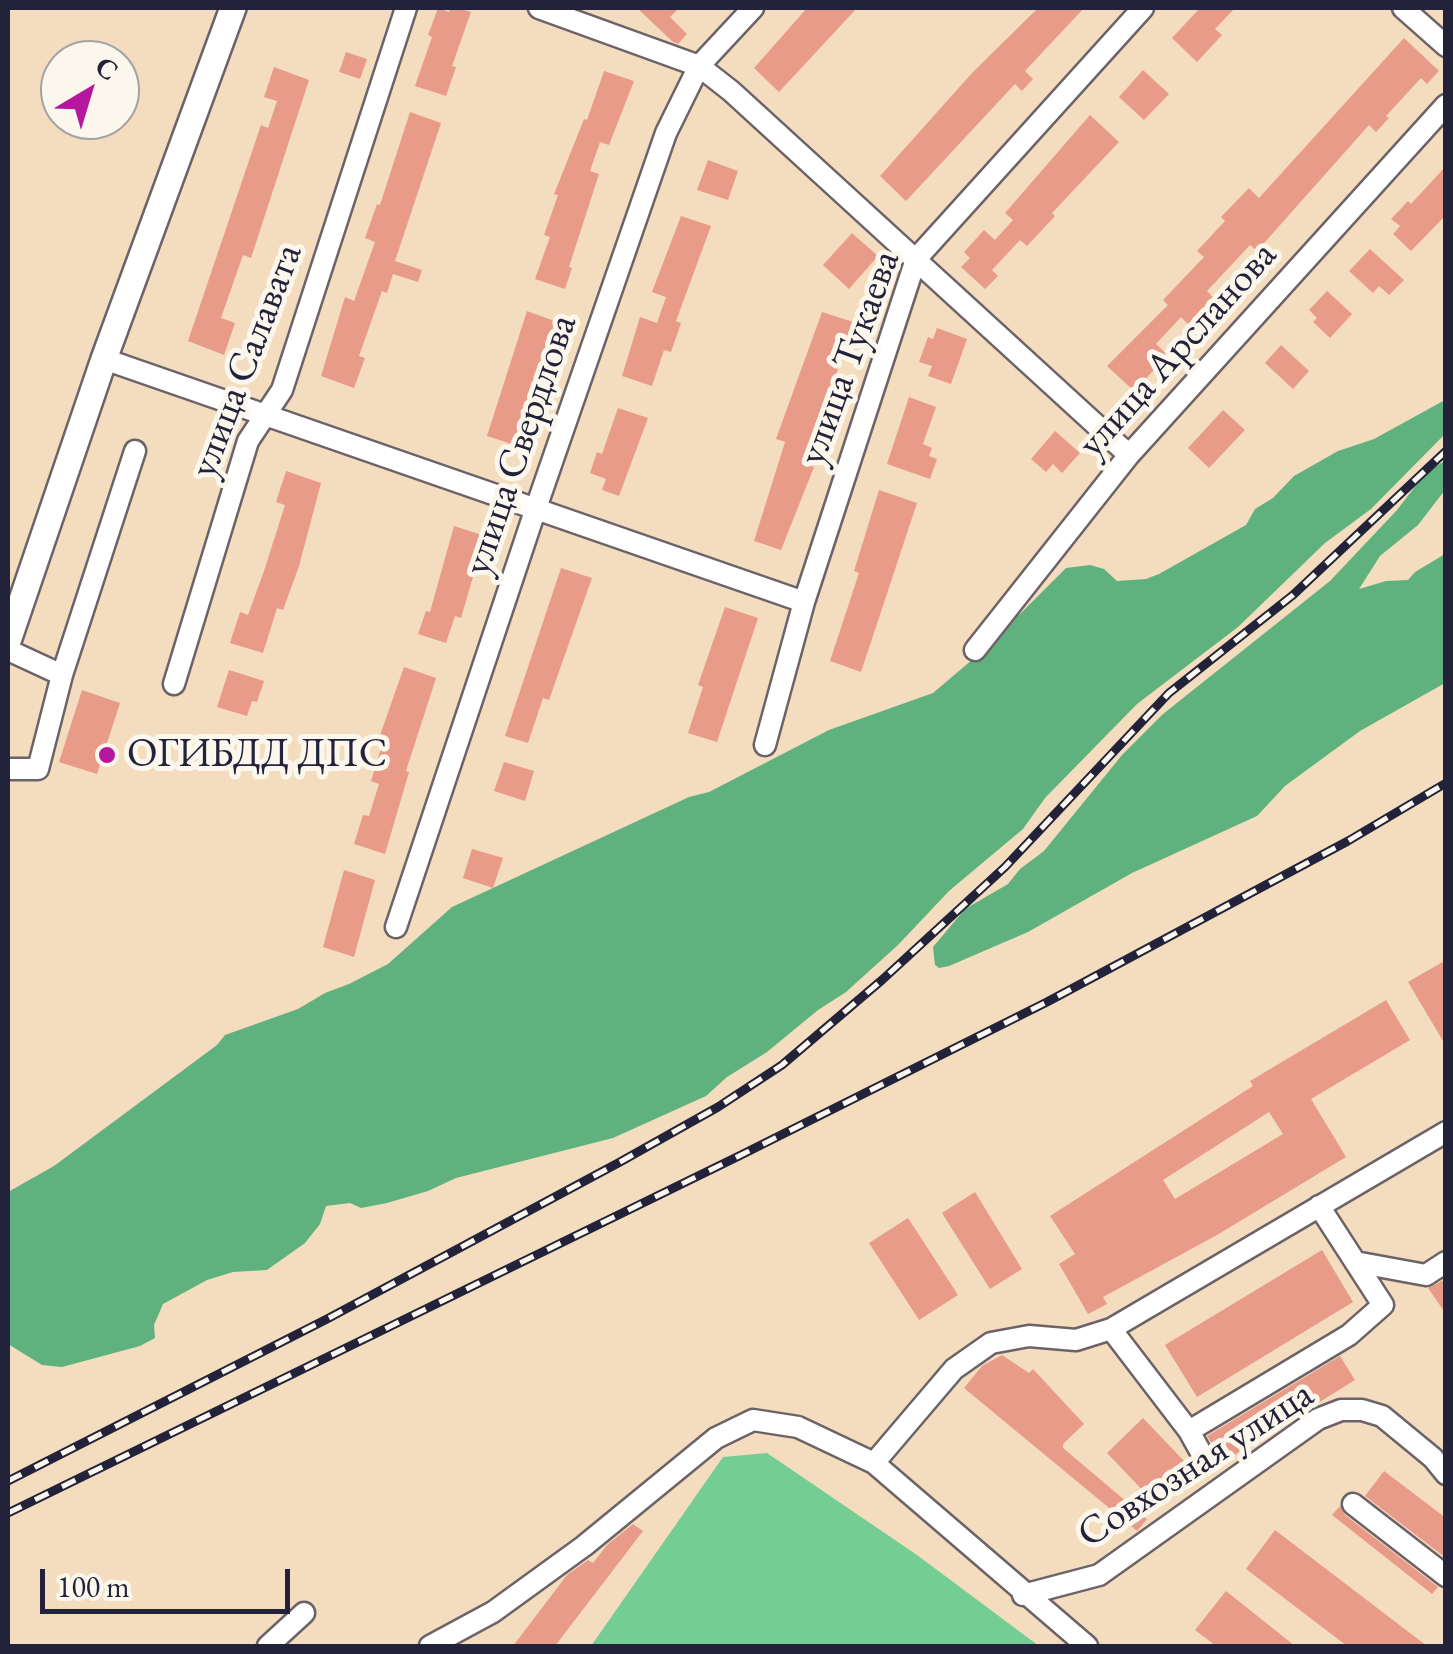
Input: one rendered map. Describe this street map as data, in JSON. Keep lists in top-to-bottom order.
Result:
{
  "streets": {
    "street": [
      "улица Арсланова",
      "улица Тукаева",
      "улица Салавата",
      "улица Свердлова",
      "Совхозная улица"
    ]
  },
  "places": ["ОГИБДД ДПС"],
  "scale_bar": "100 m",
  "north": "top right"
}
